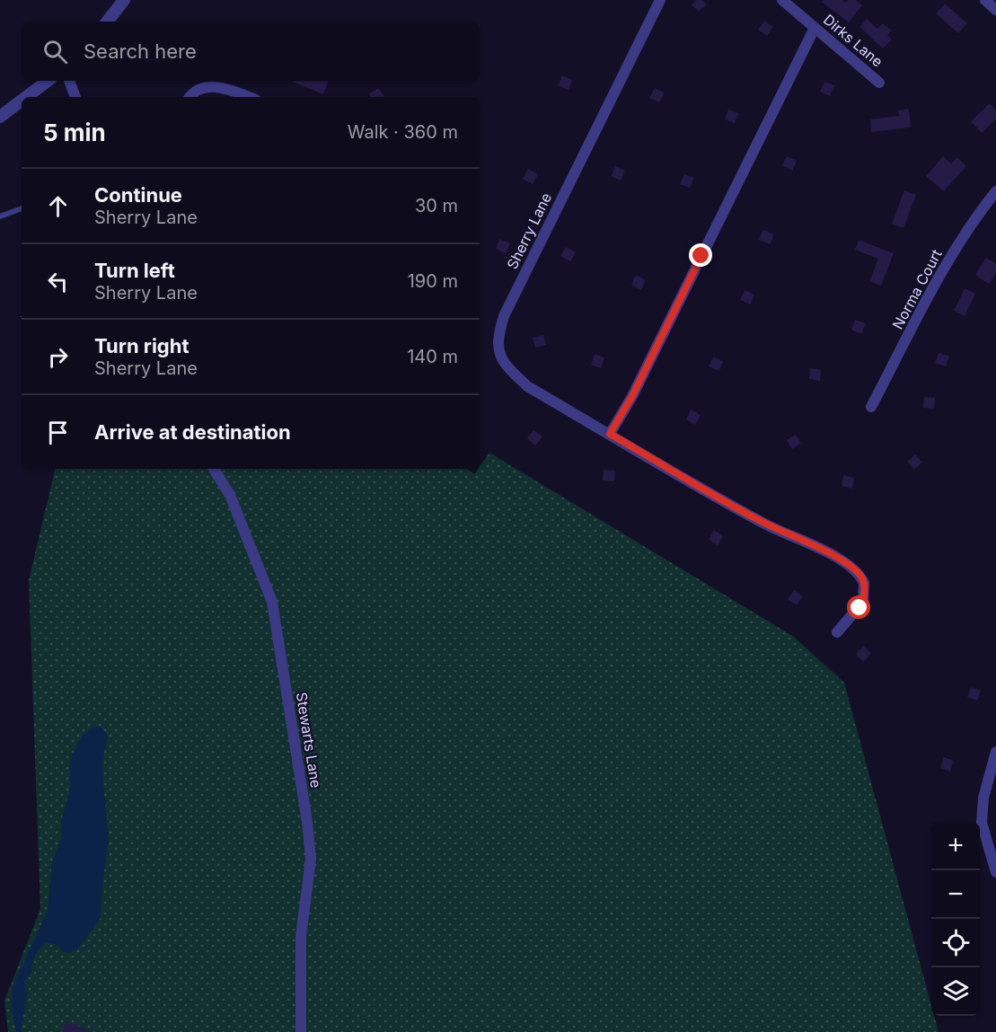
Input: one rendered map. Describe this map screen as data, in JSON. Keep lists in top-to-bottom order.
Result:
{
  "streets": {
    "street": [
      "Dirks Lane",
      "Sherry Lane",
      "Norma Court",
      "Stewarts Lane"
    ]
  },
  "page": {
    "search": "Search here",
    "heading": ["5 min", "Walk · 360 m"],
    "list": [
      ["Continue", "Sherry Lane", "30 m"],
      ["Turn left", "Sherry Lane", "190 m"],
      ["Turn right", "Sherry Lane", "140 m"],
      "Arrive at destination"
    ],
    "map_buttons": ["+", "−"]
  }
}
